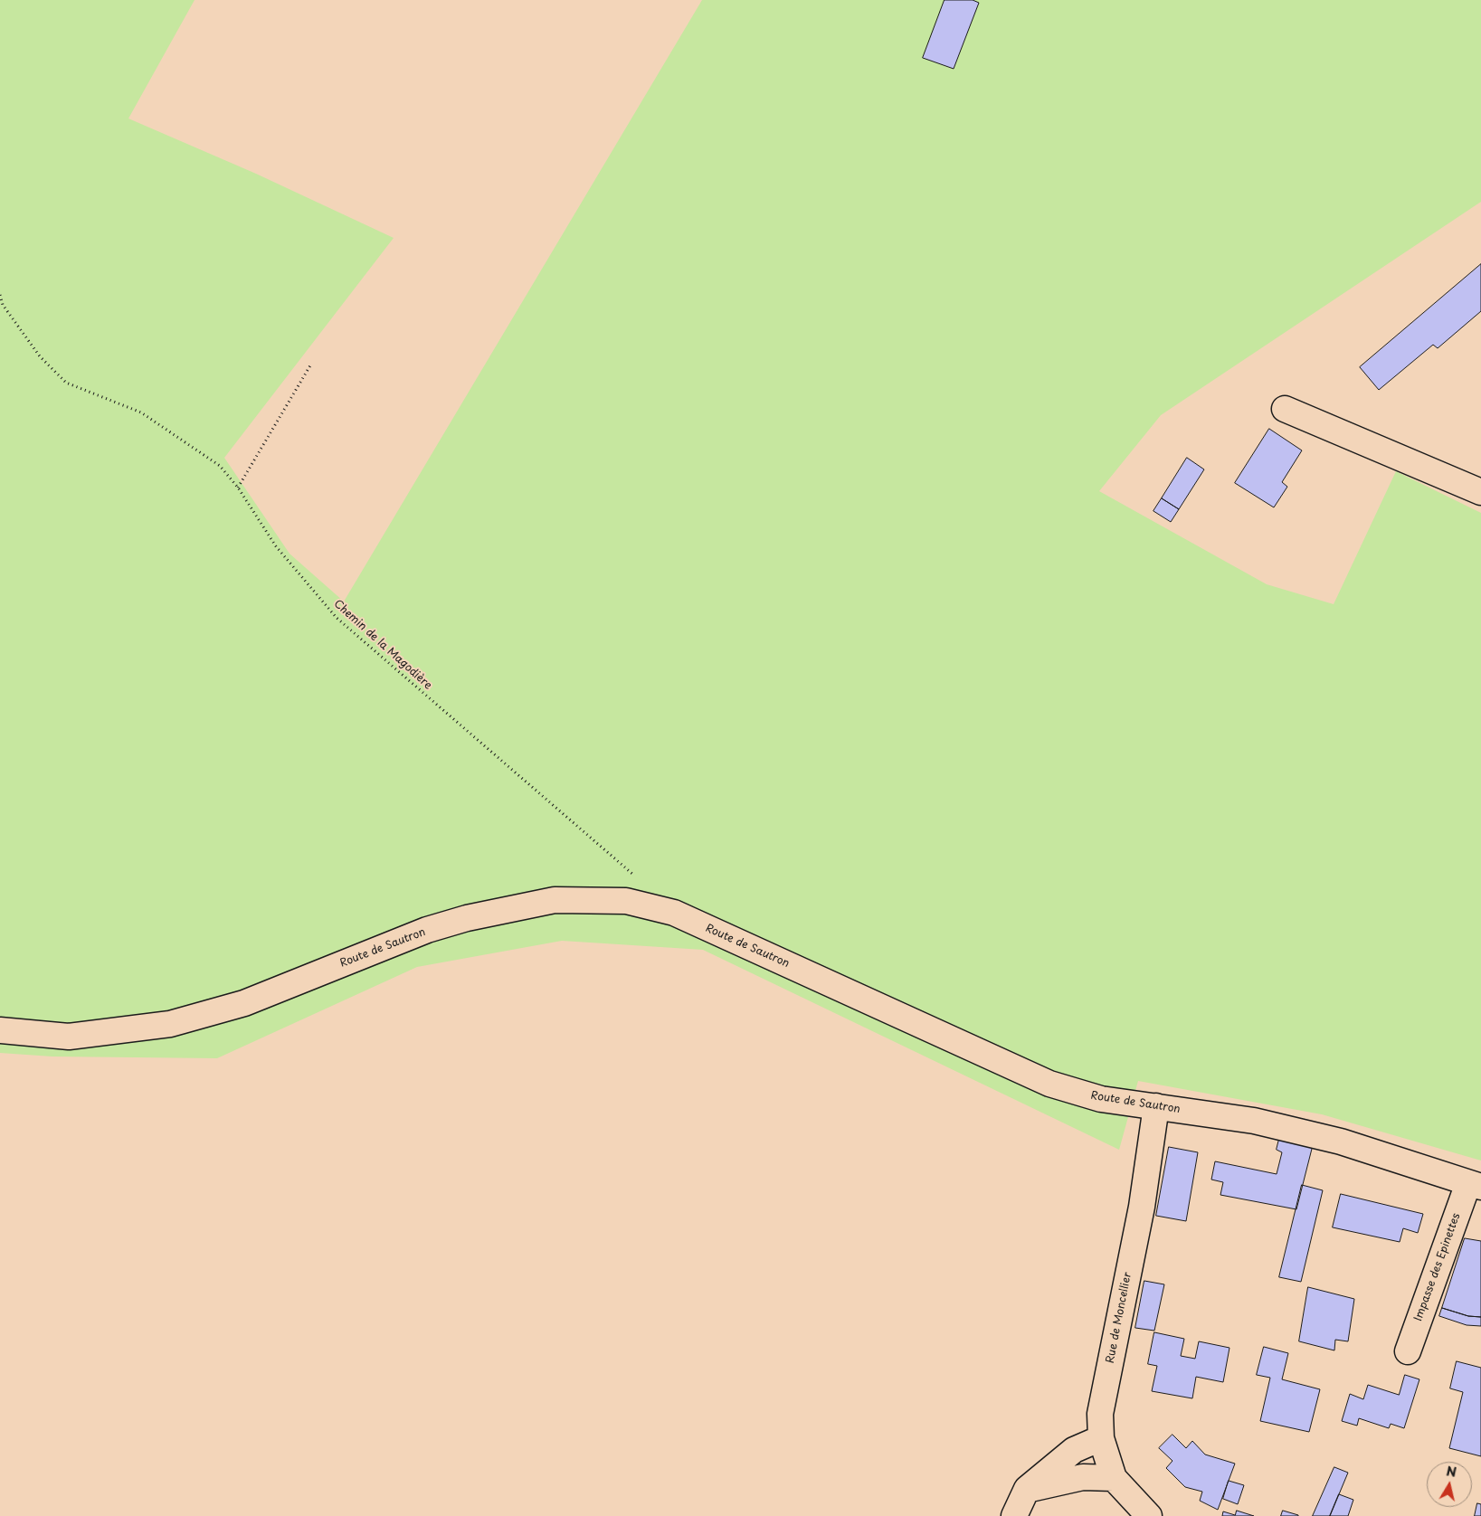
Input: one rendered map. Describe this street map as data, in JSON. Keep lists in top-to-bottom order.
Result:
{
  "streets": {
    "street": ["Route de Sautron", "Impasse des Epinettes", "Rue de Moncellier"],
    "path": ["Chemin de la Magodière"]
  },
  "crossings": [
    ["Route de Sautron", "Impasse des Epinettes"],
    ["Route de Sautron", "Rue de Moncellier"]
  ],
  "north": "top"
}
